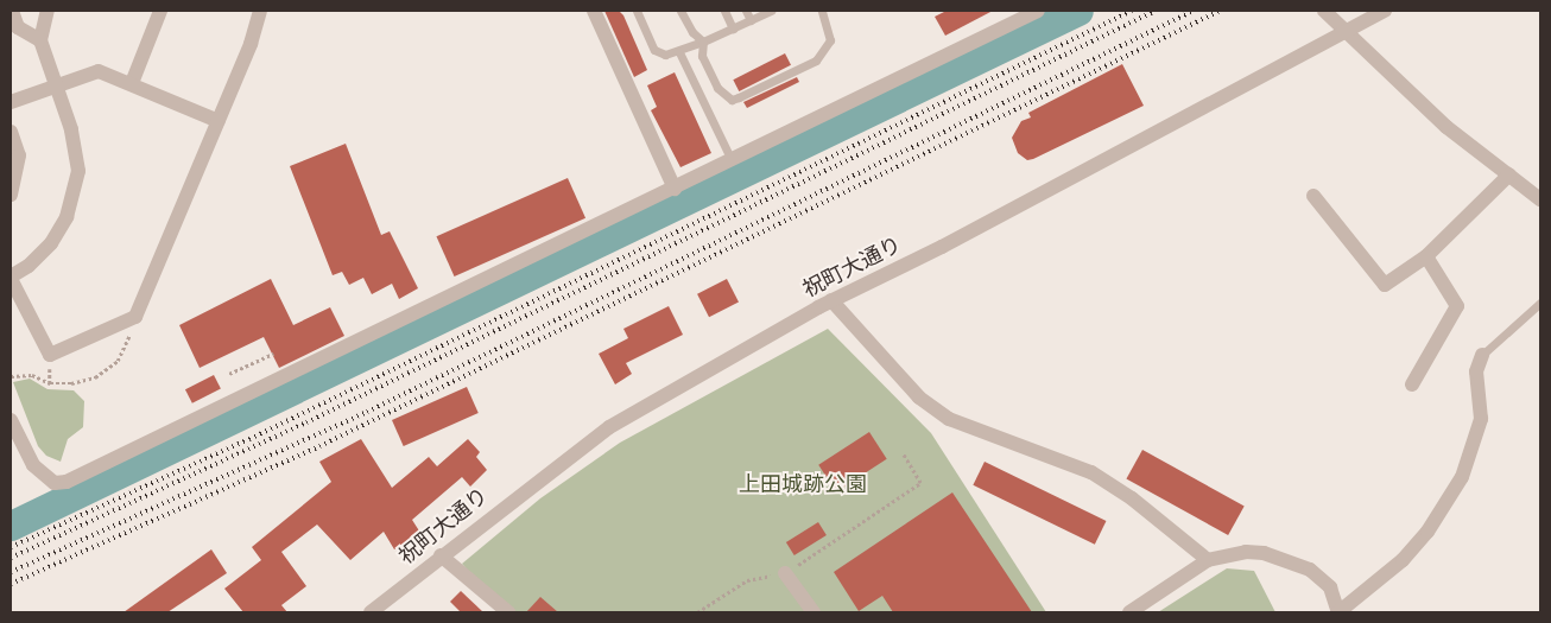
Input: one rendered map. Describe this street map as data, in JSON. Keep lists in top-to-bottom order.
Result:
{
  "streets": {
    "street": ["祝町大通り"]
  },
  "parks": ["上田城跡公園"]
}
